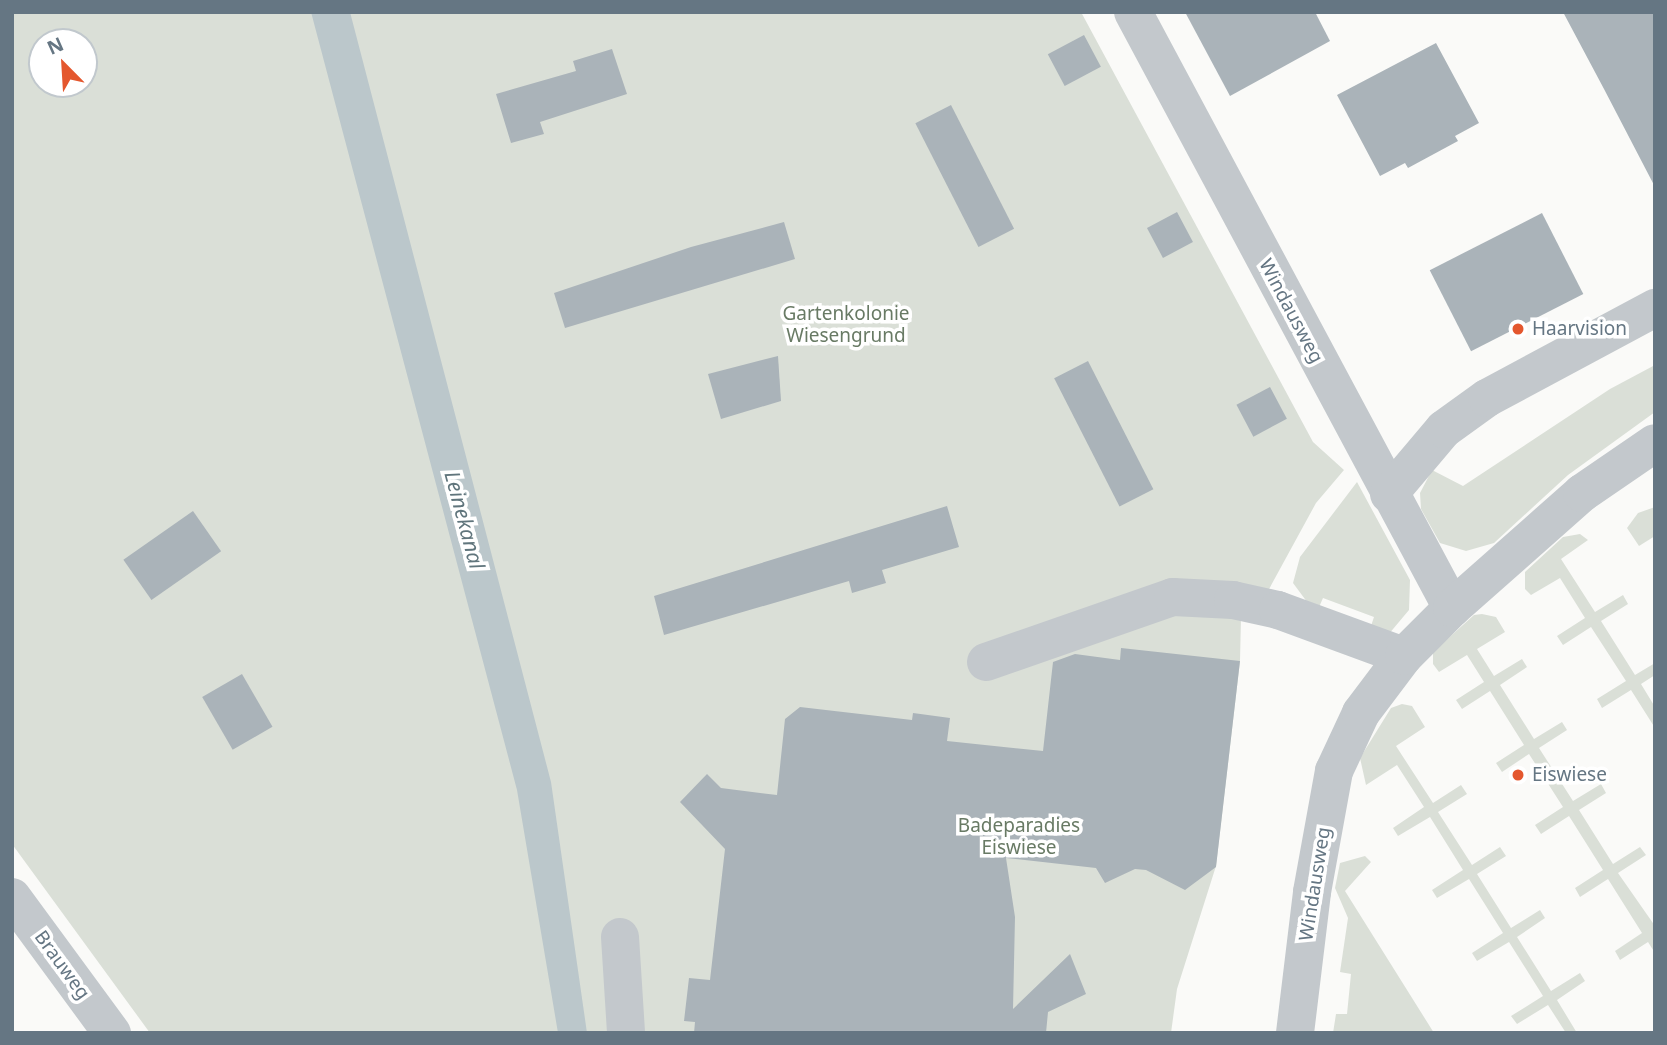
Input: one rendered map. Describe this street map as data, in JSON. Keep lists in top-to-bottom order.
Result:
{
  "streets": {
    "street": ["Windausweg", "Brauweg"]
  },
  "water": ["Leinekanal"],
  "parks": ["Gartenkolonie Wiesengrund", "Badeparadies Eiswiese"],
  "places": ["Haarvision", "Eiswiese"],
  "north": "top left"
}
